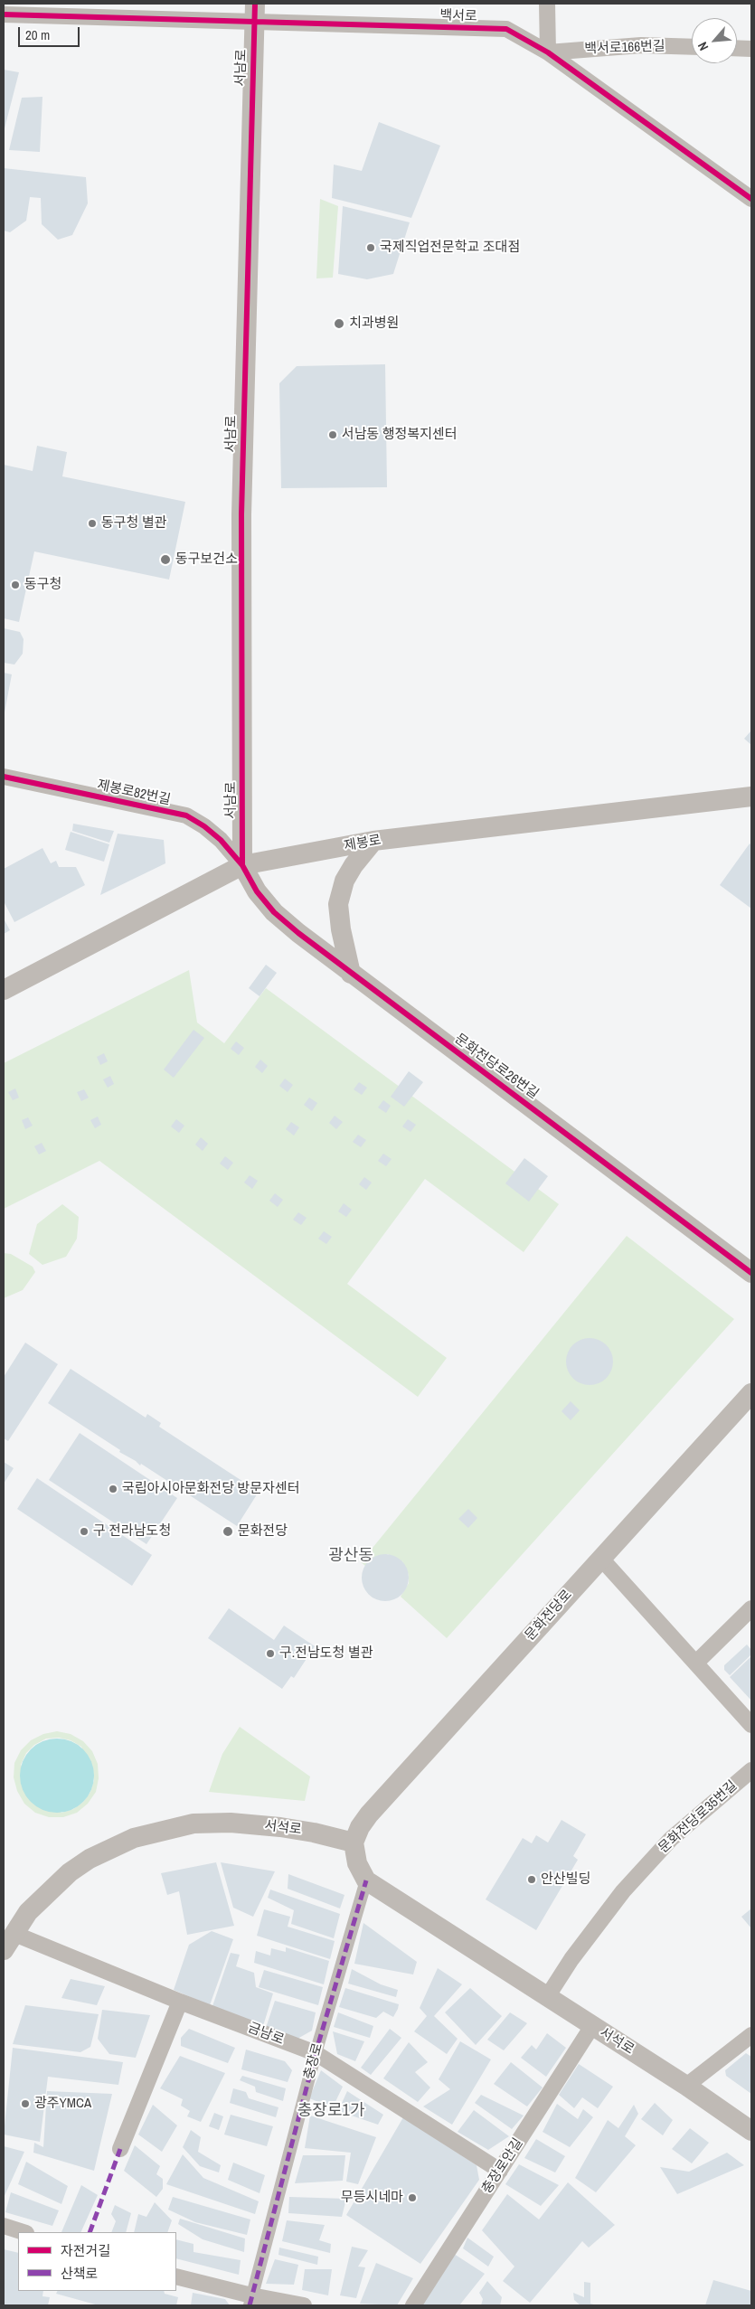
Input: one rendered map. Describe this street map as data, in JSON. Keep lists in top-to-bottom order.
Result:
{
  "streets": {
    "street": [
      "백서로",
      "백서로166번길",
      "서남로",
      "제봉로82번길",
      "제봉로",
      "문화전당로26번길",
      "문화전당로",
      "문화전당로35번길",
      "서석로",
      "금남로",
      "충장로",
      "충장로안길"
    ]
  },
  "crossings": [
    ["백서로", "백서로166번길"],
    ["백서로", "서남로"],
    ["서남로", "제봉로82번길"],
    ["서남로", "제봉로"],
    ["서남로", "문화전당로26번길"],
    ["제봉로82번길", "제봉로"],
    ["제봉로82번길", "문화전당로26번길"],
    ["제봉로", "문화전당로26번길"],
    ["문화전당로", "서석로"],
    ["문화전당로35번길", "서석로"],
    ["서석로", "금남로"],
    ["서석로", "충장로"],
    ["서석로", "충장로안길"],
    ["금남로", "충장로"],
    ["금남로", "충장로안길"]
  ],
  "districts": ["광산동", "충장로1가"],
  "places": [
    "국제직업전문학교 조대점",
    "치과병원",
    "서남동 행정복지센터",
    "동구청 별관",
    "동구보건소",
    "동구청",
    "국립아시아문화전당 방문자센터",
    "구 전라남도청",
    "문화전당",
    "구.전남도청 별관",
    "안산빌딩",
    "광주YMCA",
    "무등시네마"
  ],
  "legend": ["자전거길", "산책로"],
  "scale_bar": "20 m",
  "north": "bottom left"
}
